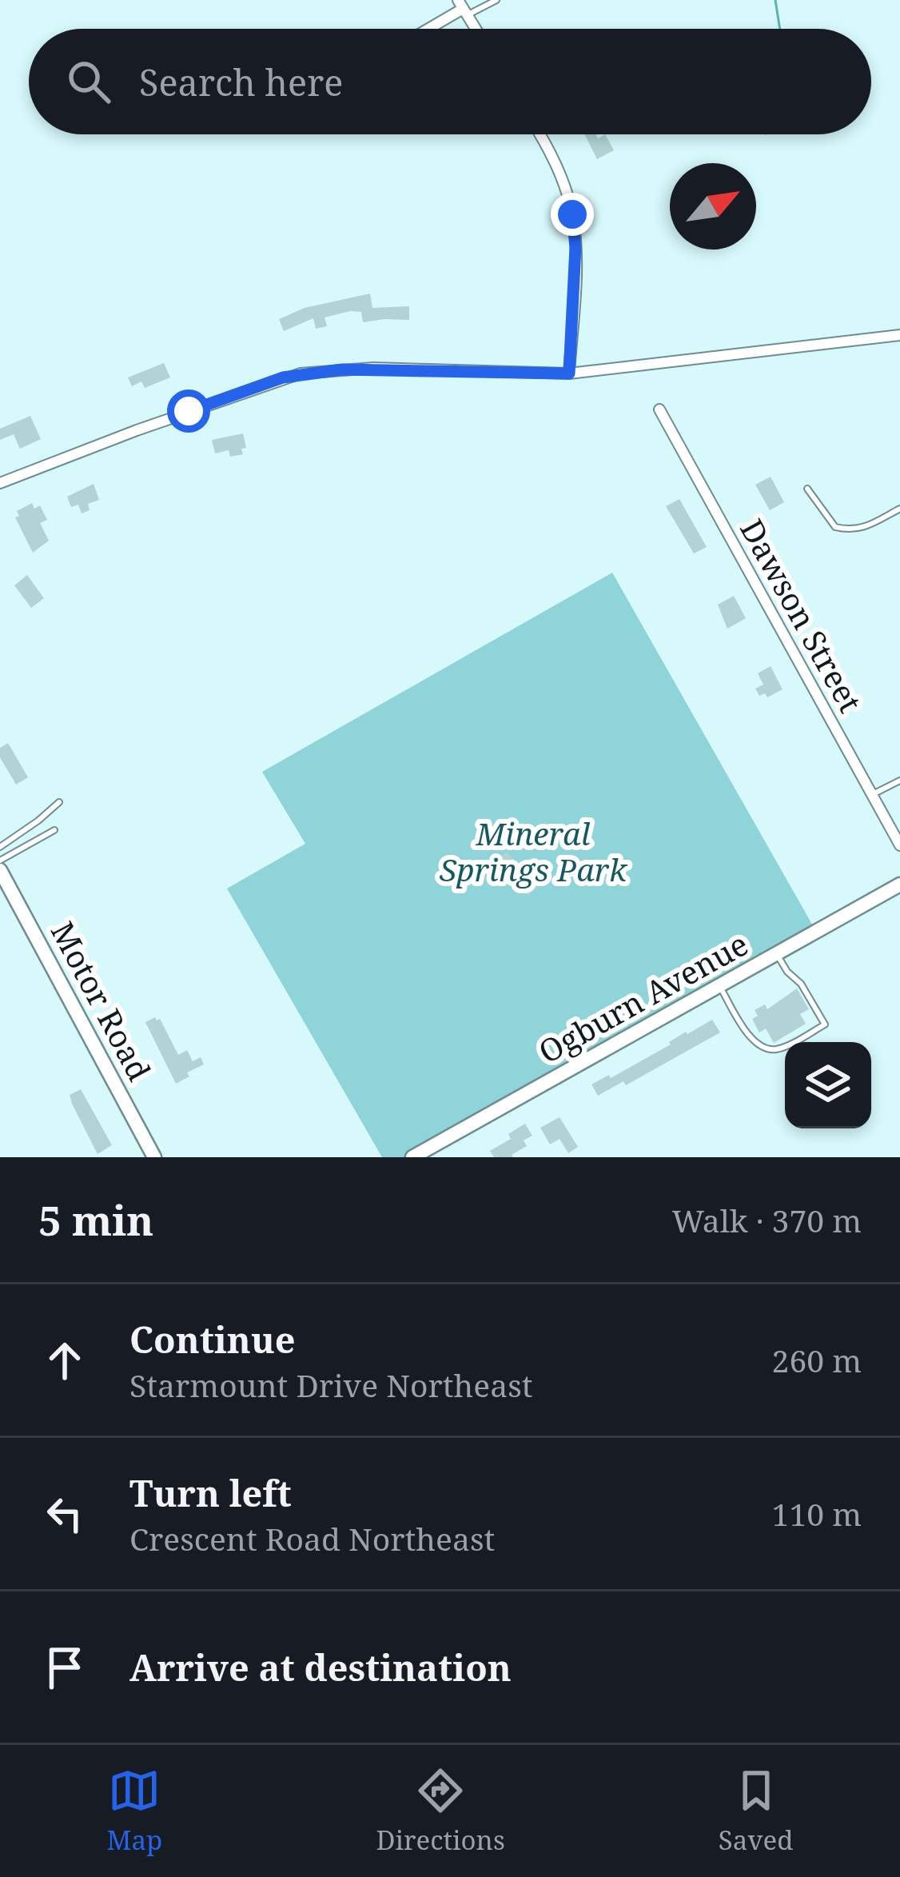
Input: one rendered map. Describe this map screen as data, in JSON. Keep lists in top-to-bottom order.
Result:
{
  "streets": {
    "street": ["Dawson Street", "Ogburn Avenue", "Motor Road"]
  },
  "parks": ["Mineral Springs Park"],
  "north": "top right",
  "page": {
    "search": "Search here",
    "heading": ["5 min", "Walk · 370 m"],
    "list": [
      ["Continue", "Starmount Drive Northeast", "260 m"],
      ["Turn left", "Crescent Road Northeast", "110 m"],
      "Arrive at destination"
    ],
    "nav": ["Map", "Directions", "Saved"]
  }
}
